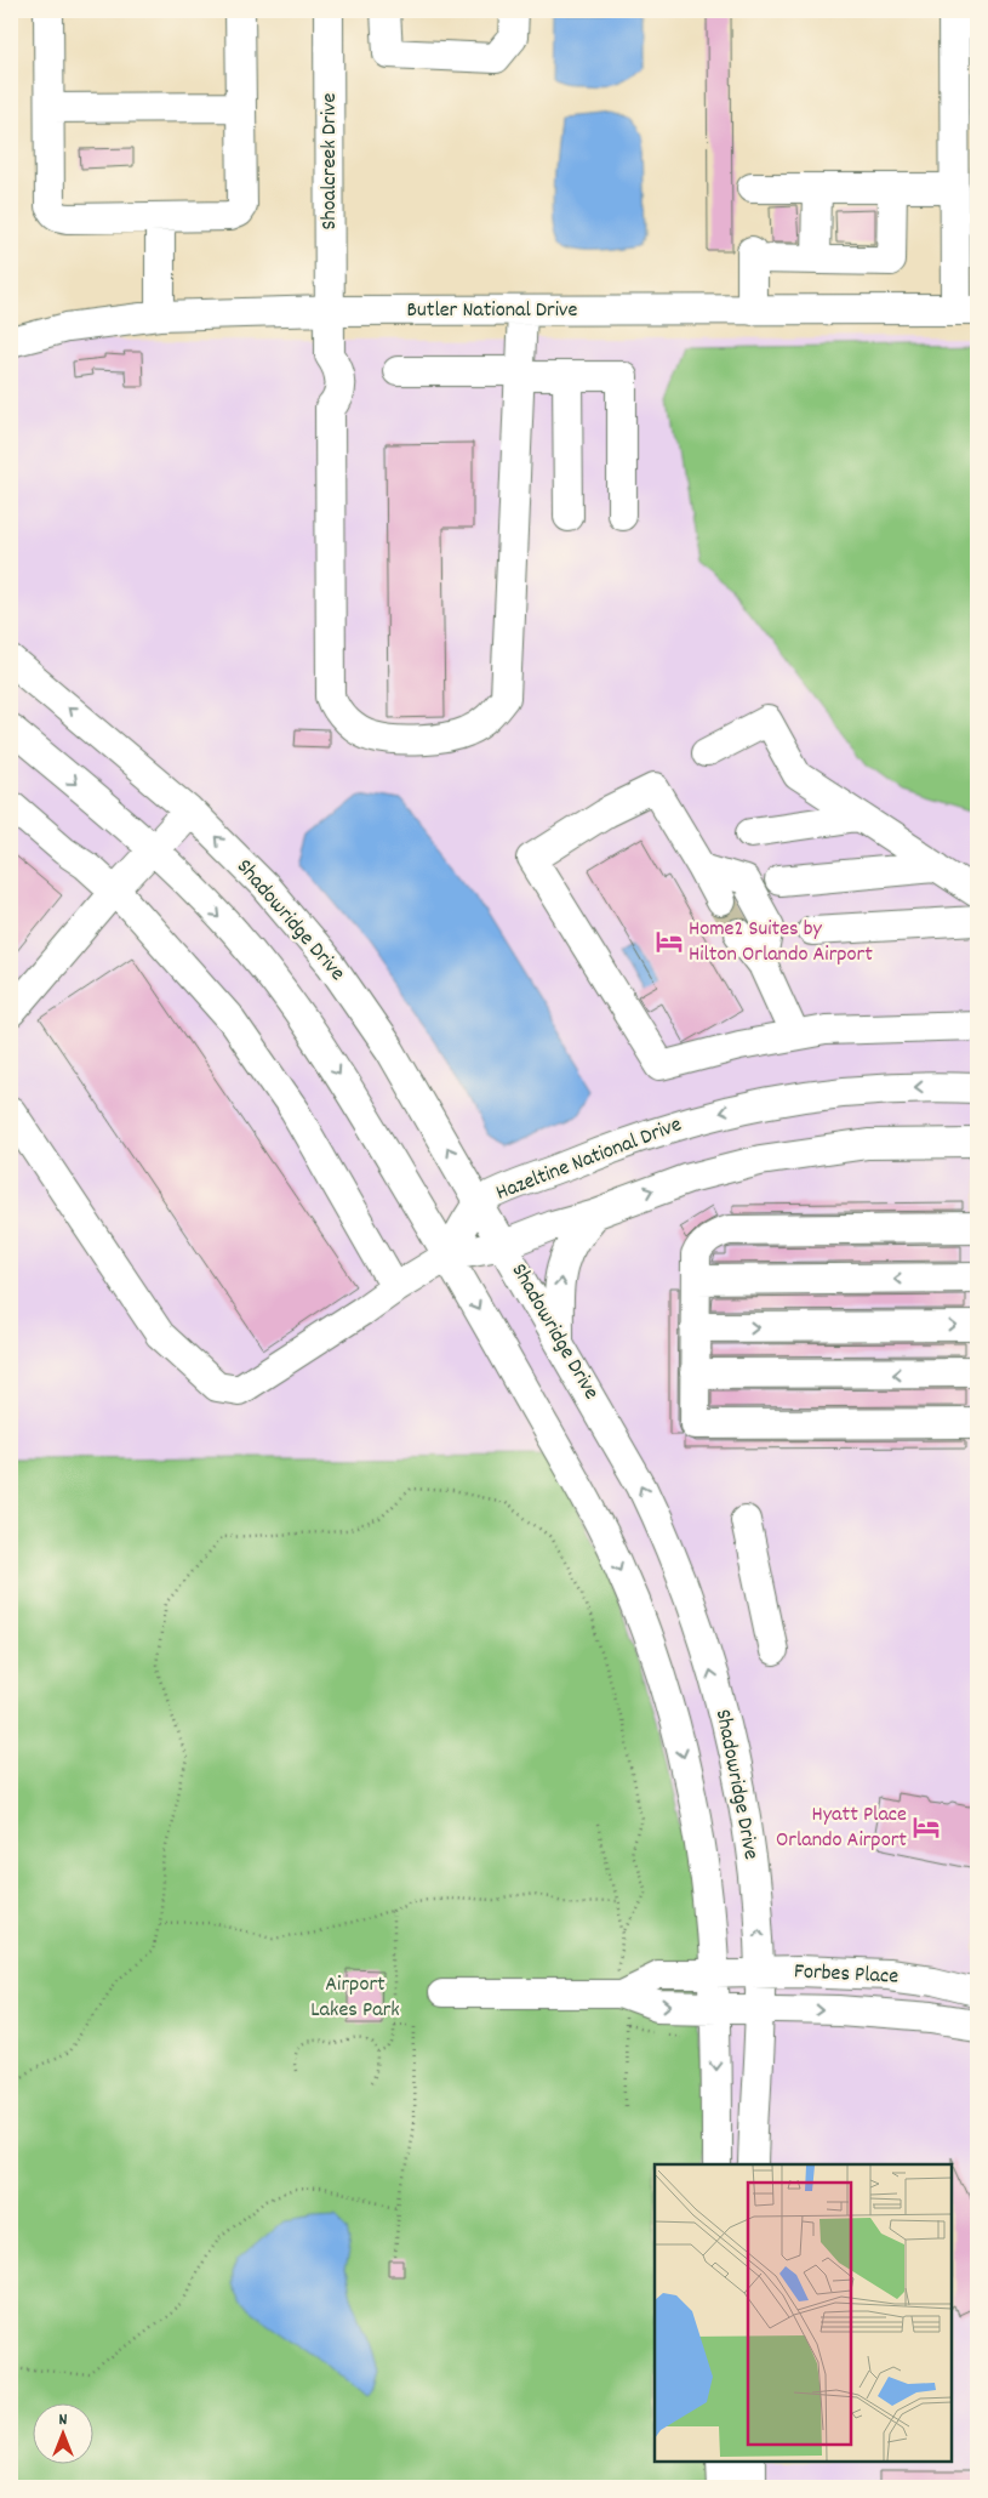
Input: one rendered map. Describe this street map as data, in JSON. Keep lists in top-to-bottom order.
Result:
{
  "streets": {
    "street": [
      "Shoalcreek Drive",
      "Butler National Drive",
      "Shadowridge Drive",
      "Hazeltine National Drive",
      "Forbes Place"
    ]
  },
  "crossings": [
    ["Shoalcreek Drive", "Butler National Drive"],
    ["Shadowridge Drive", "Hazeltine National Drive"],
    ["Shadowridge Drive", "Forbes Place"]
  ],
  "parks": ["Airport Lakes Park"],
  "places": {
    "hotel": ["Home2 Suites by Hilton Orlando Airport", "Hyatt Place Orlando Airport"]
  },
  "north": "top"
}
